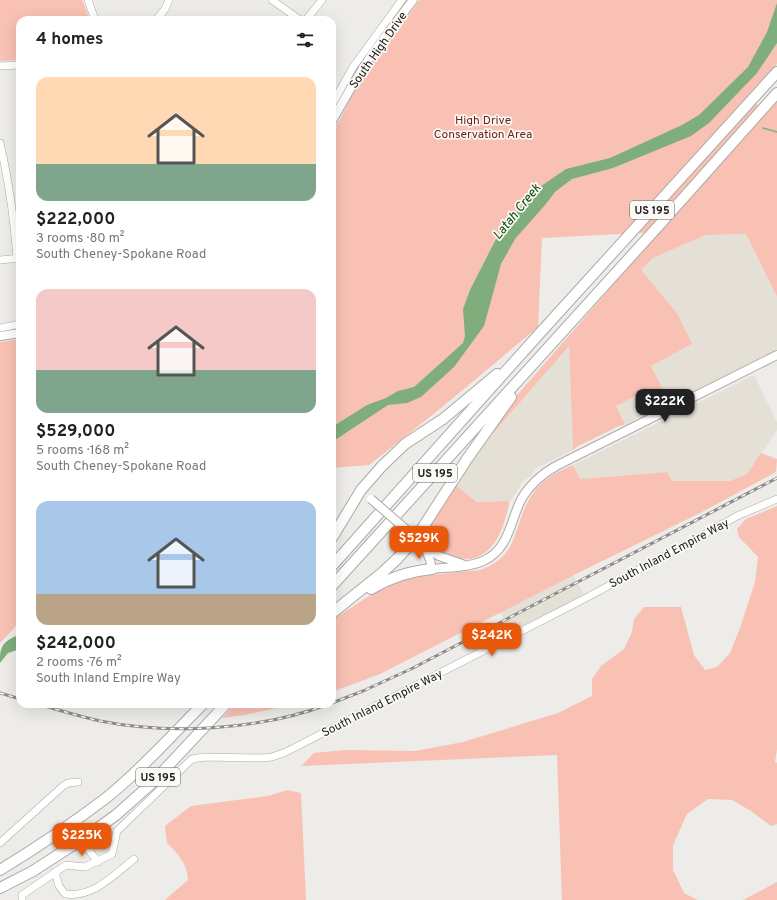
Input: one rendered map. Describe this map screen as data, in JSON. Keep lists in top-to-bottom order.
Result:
{
  "streets": {
    "highway": ["US 195"],
    "main road": ["South High Drive"],
    "street": ["South Inland Empire Way"]
  },
  "water": ["Latah Creek"],
  "parks": ["High Drive Conservation Area"],
  "page": {
    "heading": "4 homes",
    "list": [
      {
        "name": "$222,000",
        "note": "3 rooms · 80 m² · South Cheney-Spokane Road"
      },
      {
        "name": "$529,000",
        "note": "5 rooms · 168 m² · South Cheney-Spokane Road"
      },
      {
        "name": "$242,000",
        "note": "2 rooms · 76 m² · South Inland Empire Way"
      }
    ],
    "price": [
      "$222K",
      "$529K",
      "$242K",
      "$225K"
    ]
  }
}
